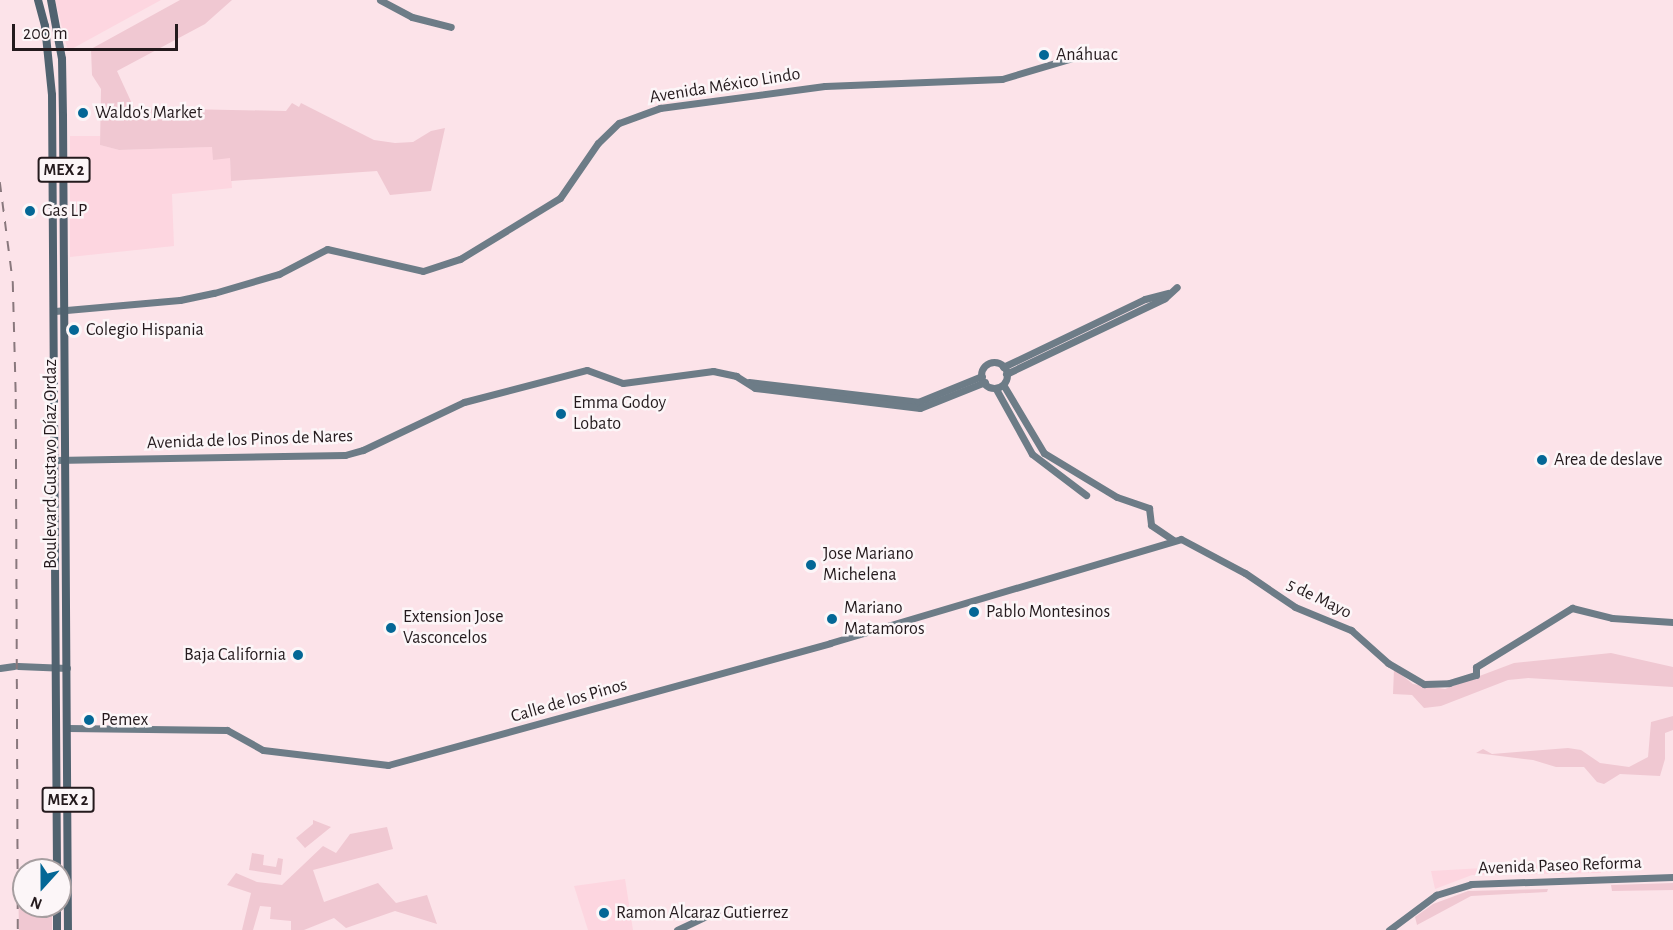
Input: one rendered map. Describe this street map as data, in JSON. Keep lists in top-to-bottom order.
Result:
{
  "streets": {
    "main road": ["MEX 2", "Boulevard Gustavo Díaz Ordaz"],
    "street": [
      "Avenida México Lindo",
      "Avenida de los Pinos de Nares",
      "5 de Mayo",
      "Calle de los Pinos",
      "Avenida Paseo Reforma"
    ]
  },
  "crossings": [
    ["Avenida México Lindo", "Boulevard Gustavo Díaz Ordaz"],
    ["Avenida de los Pinos de Nares", "Boulevard Gustavo Díaz Ordaz"],
    ["Avenida de los Pinos de Nares", "5 de Mayo"],
    ["Boulevard Gustavo Díaz Ordaz", "Calle de los Pinos"],
    ["5 de Mayo", "Calle de los Pinos"]
  ],
  "places": [
    "Anáhuac",
    "Waldo's Market",
    "Gas LP",
    "Colegio Hispania",
    "Emma Godoy Lobato",
    "Area de deslave",
    "Jose Mariano Michelena",
    "Pablo Montesinos",
    "Mariano Matamoros",
    "Extension Jose Vasconcelos",
    "Baja California",
    "Pemex",
    "Ramon Alcaraz Gutierrez"
  ],
  "scale_bar": "200 m",
  "north": "bottom"
}
